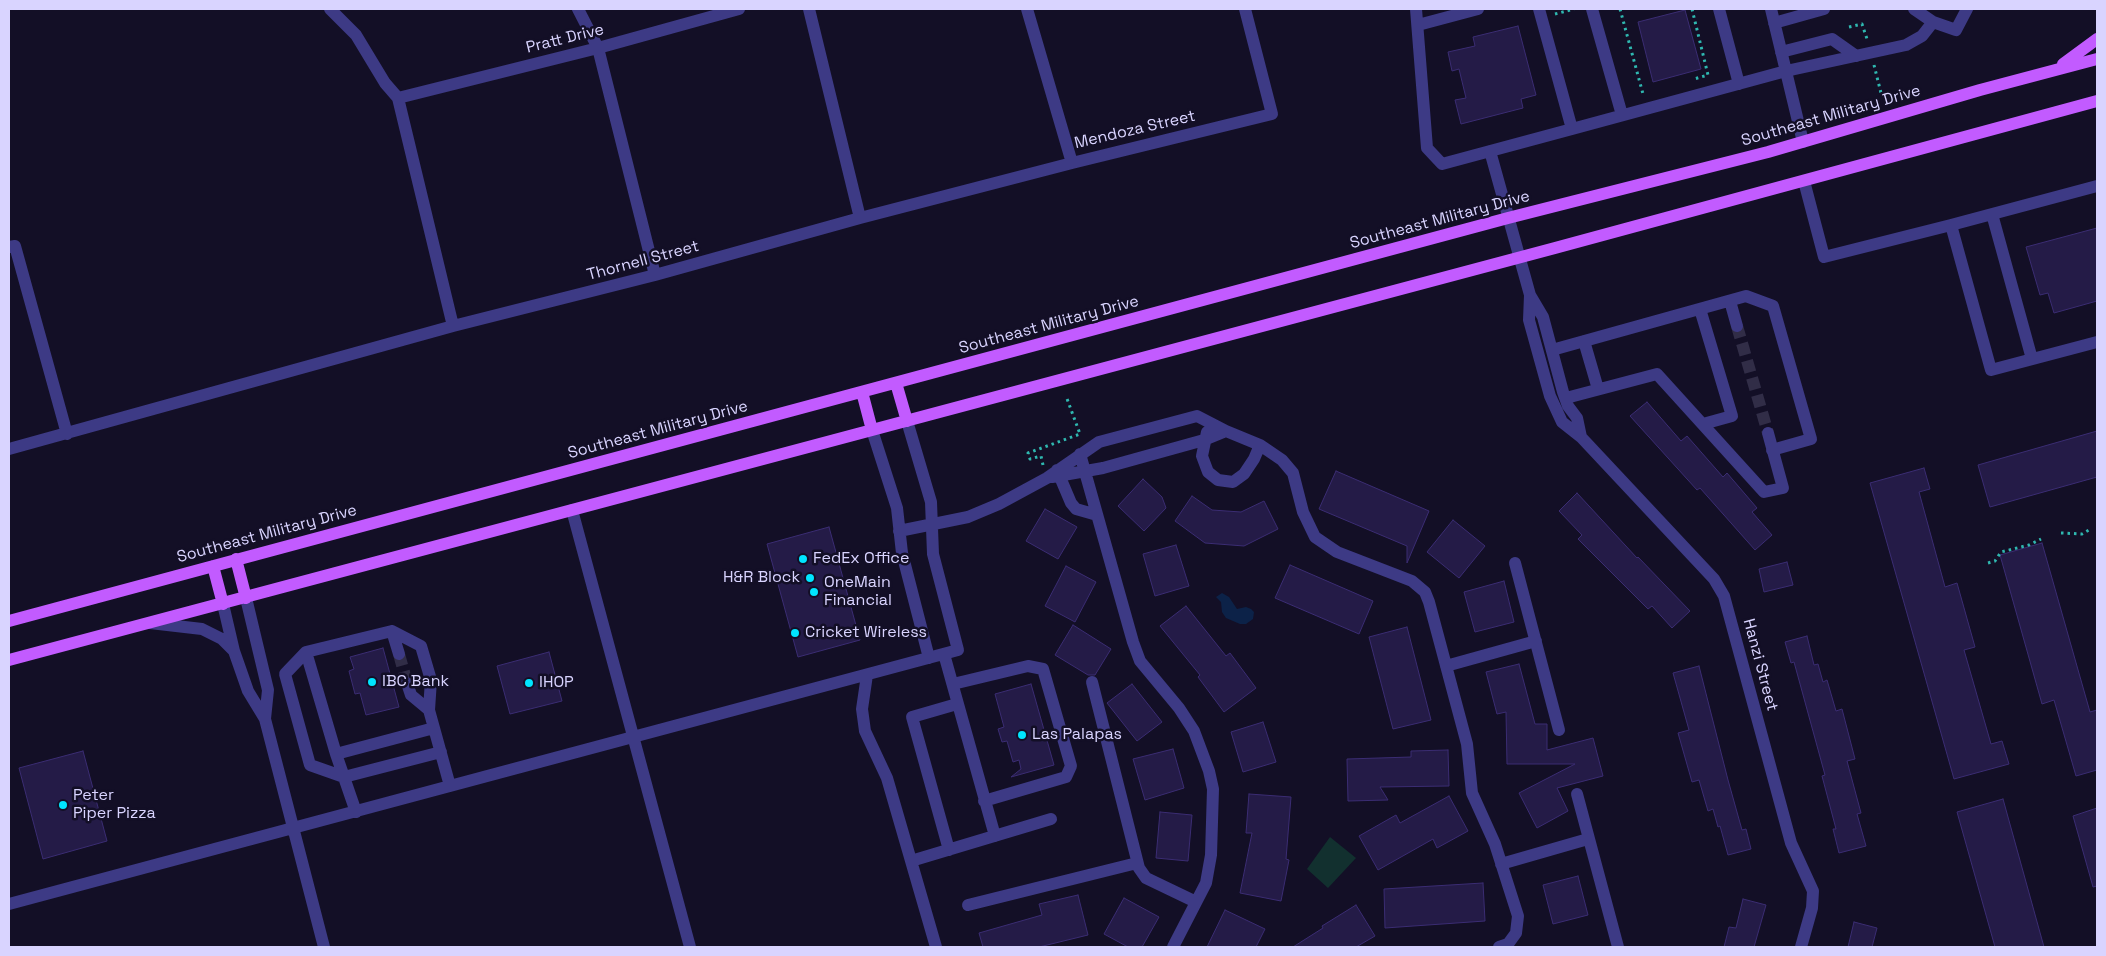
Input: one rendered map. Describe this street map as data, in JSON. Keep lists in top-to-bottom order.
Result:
{
  "streets": {
    "main road": ["Southeast Military Drive"],
    "street": [
      "Pratt Drive",
      "Mendoza Street",
      "Thornell Street",
      "Hanzi Street"
    ]
  },
  "crossings": [
    ["Southeast Military Drive", "Hanzi Street"],
    ["Mendoza Street", "Thornell Street"]
  ],
  "places": [
    "FedEx Office",
    "H&R Block",
    "OneMain Financial",
    "Cricket Wireless",
    "IBC Bank",
    "IHOP",
    "Las Palapas",
    "Peter Piper Pizza"
  ]
}
